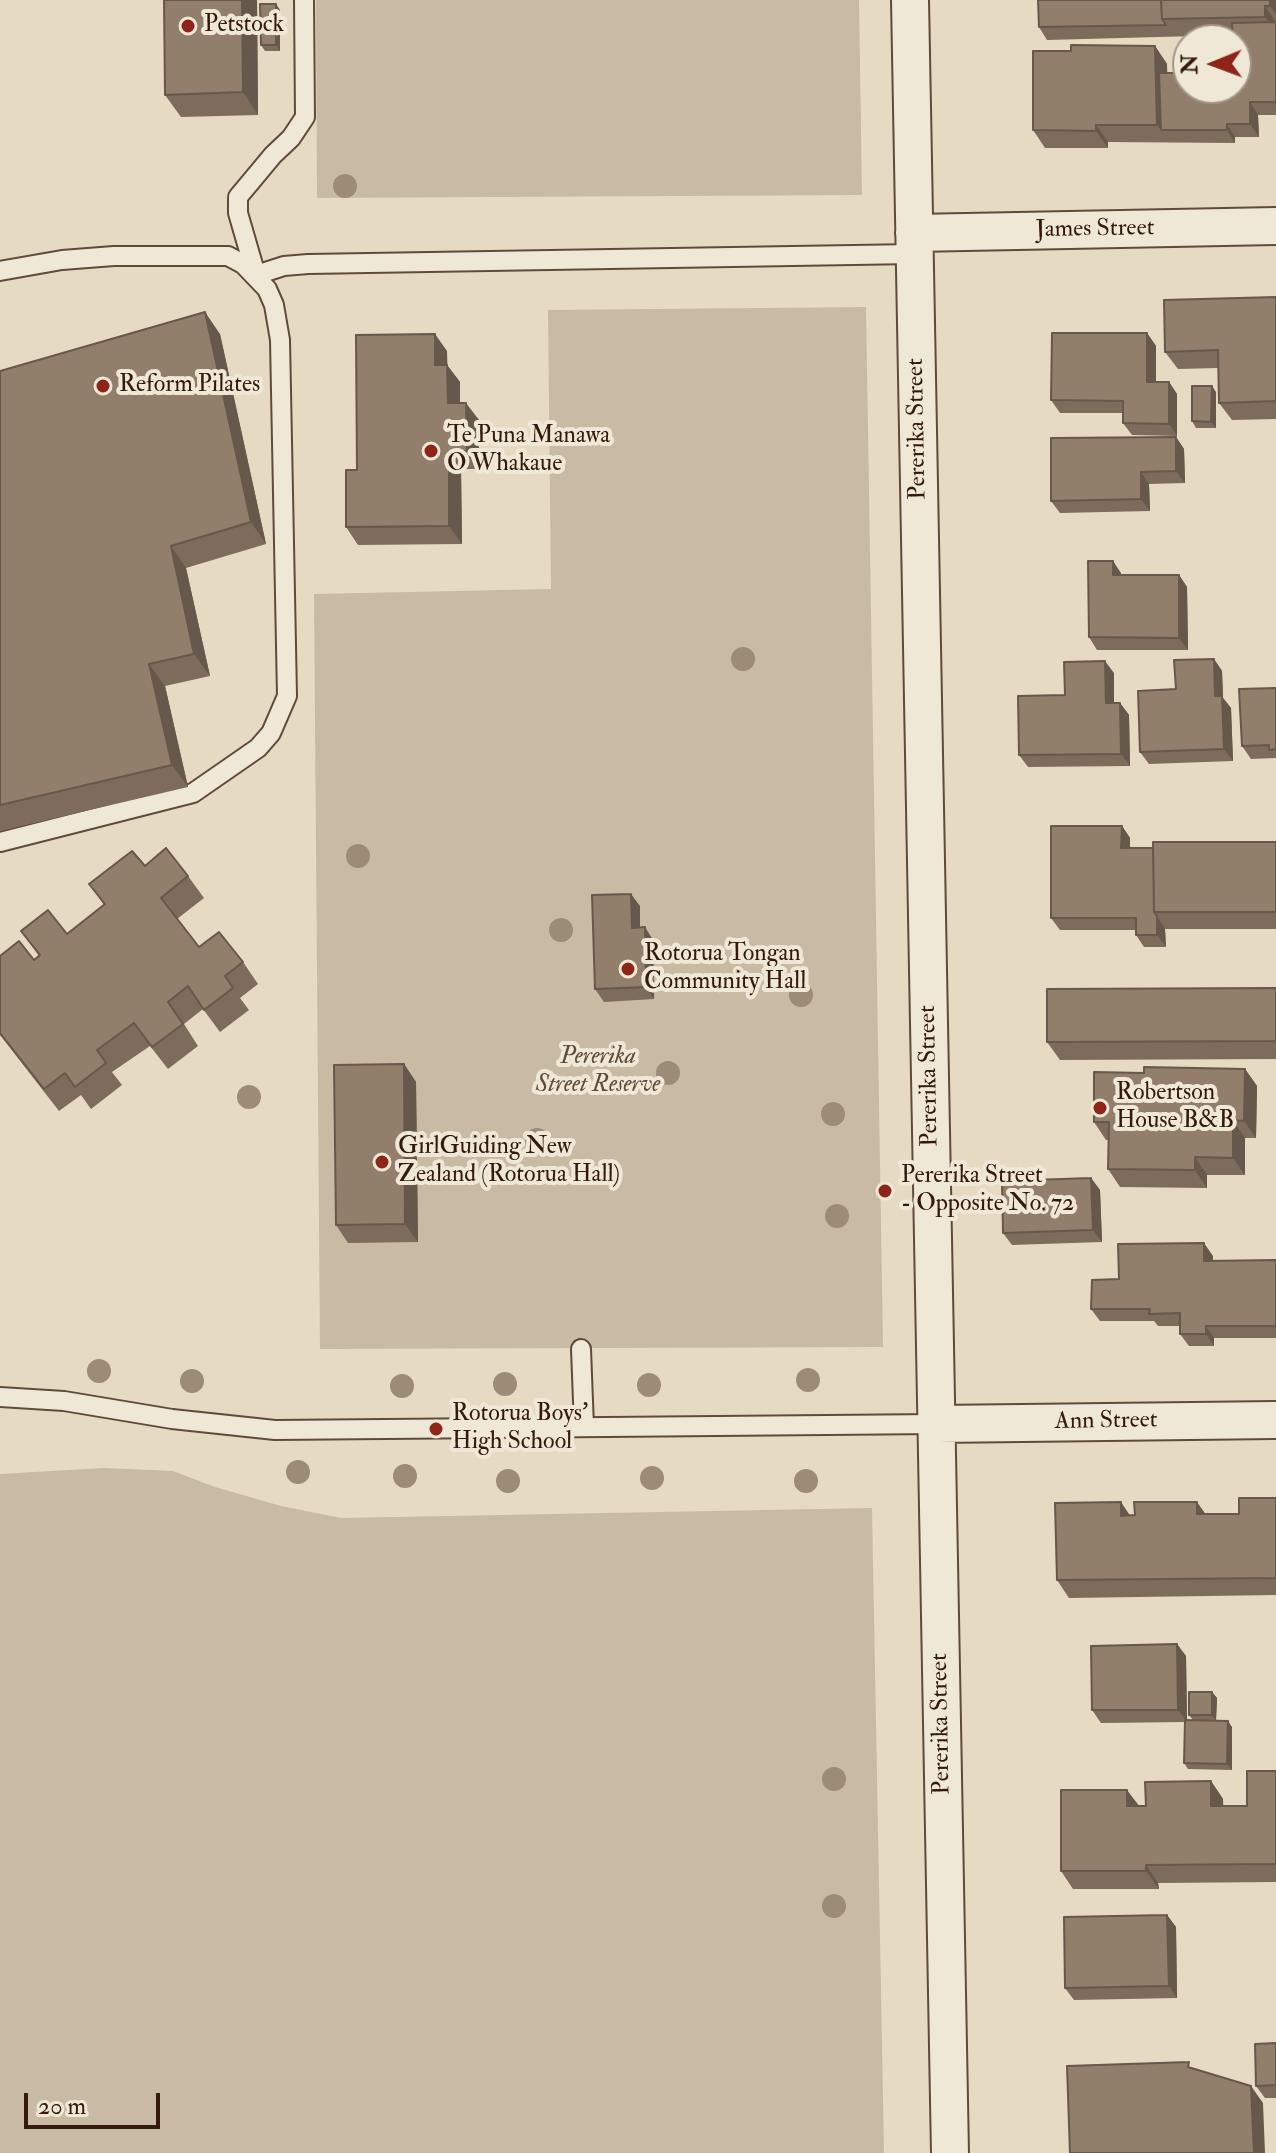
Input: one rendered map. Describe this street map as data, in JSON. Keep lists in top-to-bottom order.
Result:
{
  "streets": {
    "street": ["James Street", "Pererika Street", "Ann Street"]
  },
  "crossings": [
    ["James Street", "Pererika Street"],
    ["Pererika Street", "Ann Street"]
  ],
  "parks": ["Pererika Street Reserve"],
  "places": [
    "Petstock",
    "Reform Pilates",
    "Te Puna Manawa O Whakaue",
    "Rotorua Tongan Community Hall",
    "Robertson House B&B",
    "GirlGuiding New Zealand (Rotorua Hall)",
    "Pererika Street - Opposite No. 72",
    "Rotorua Boys' High School"
  ],
  "scale_bar": "20 m",
  "north": "left"
}
